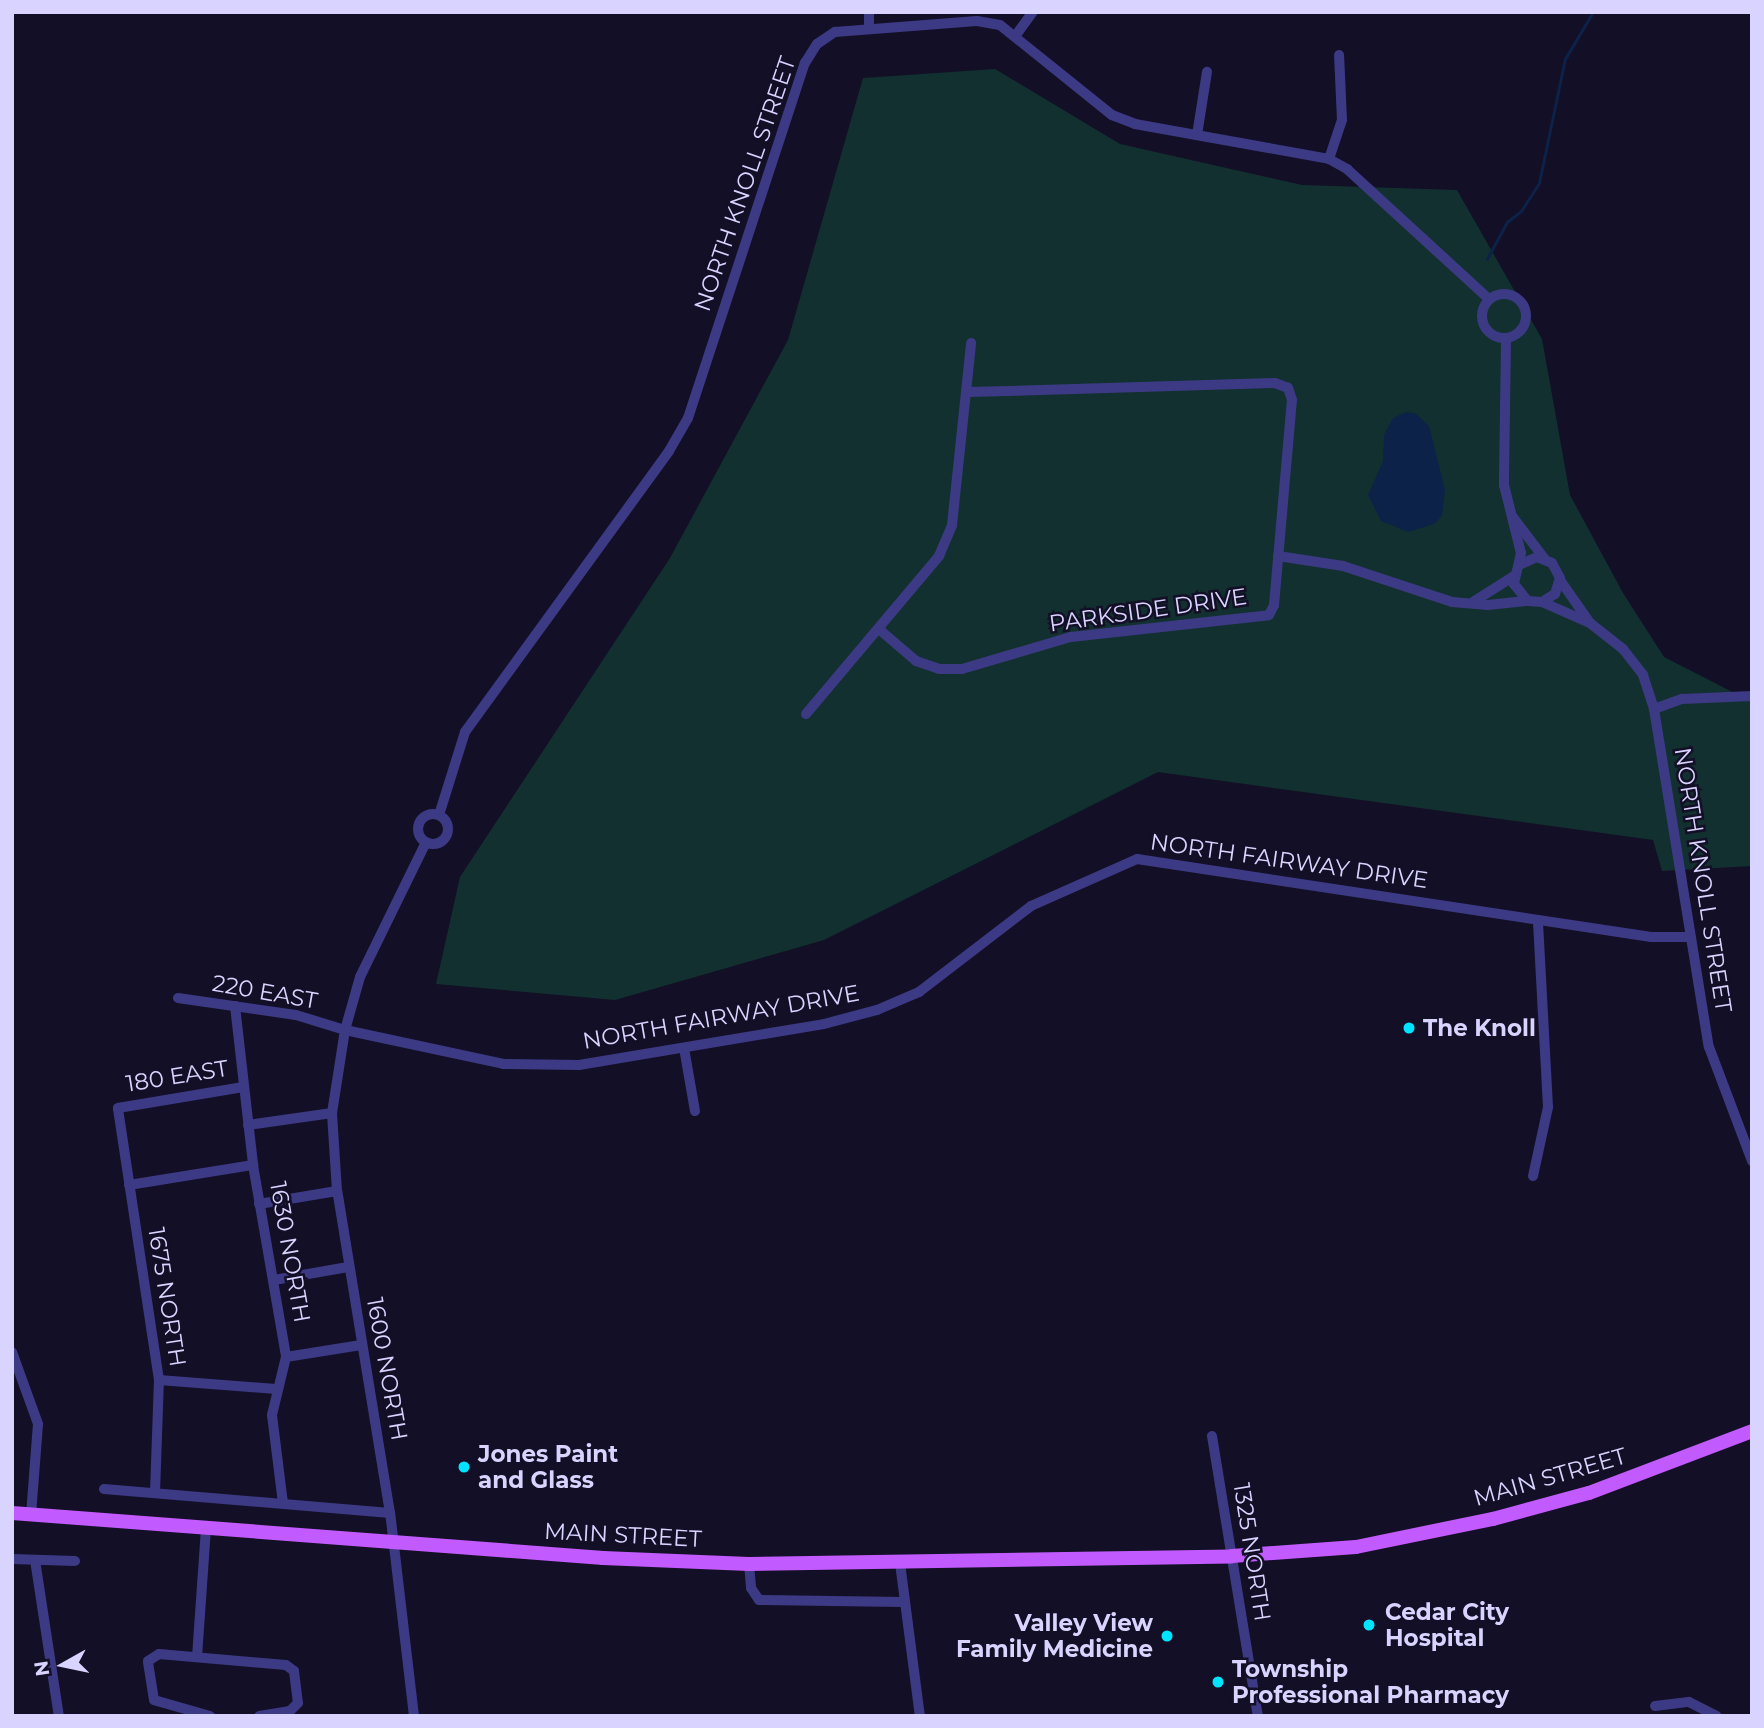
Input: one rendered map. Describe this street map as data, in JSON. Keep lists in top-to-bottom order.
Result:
{
  "streets": {
    "main road": ["MAIN STREET"],
    "street": [
      "NORTH KNOLL STREET",
      "PARKSIDE DRIVE",
      "NORTH FAIRWAY DRIVE",
      "220 EAST",
      "180 EAST",
      "1630 NORTH",
      "1675 NORTH",
      "1600 NORTH",
      "1325 NORTH"
    ]
  },
  "crossings": [
    ["NORTH KNOLL STREET", "PARKSIDE DRIVE"],
    ["NORTH KNOLL STREET", "NORTH FAIRWAY DRIVE"],
    ["NORTH KNOLL STREET", "220 EAST"],
    ["NORTH KNOLL STREET", "1600 NORTH"],
    ["NORTH FAIRWAY DRIVE", "220 EAST"],
    ["NORTH FAIRWAY DRIVE", "1600 NORTH"],
    ["220 EAST", "1630 NORTH"],
    ["220 EAST", "1600 NORTH"],
    ["180 EAST", "1630 NORTH"],
    ["180 EAST", "1675 NORTH"],
    ["1600 NORTH", "MAIN STREET"],
    ["MAIN STREET", "1325 NORTH"]
  ],
  "places": [
    "The Knoll",
    "Jones Paint and Glass",
    "Cedar City Hospital",
    "Valley View Family Medicine",
    "Township Professional Pharmacy"
  ],
  "north": "left"
}
